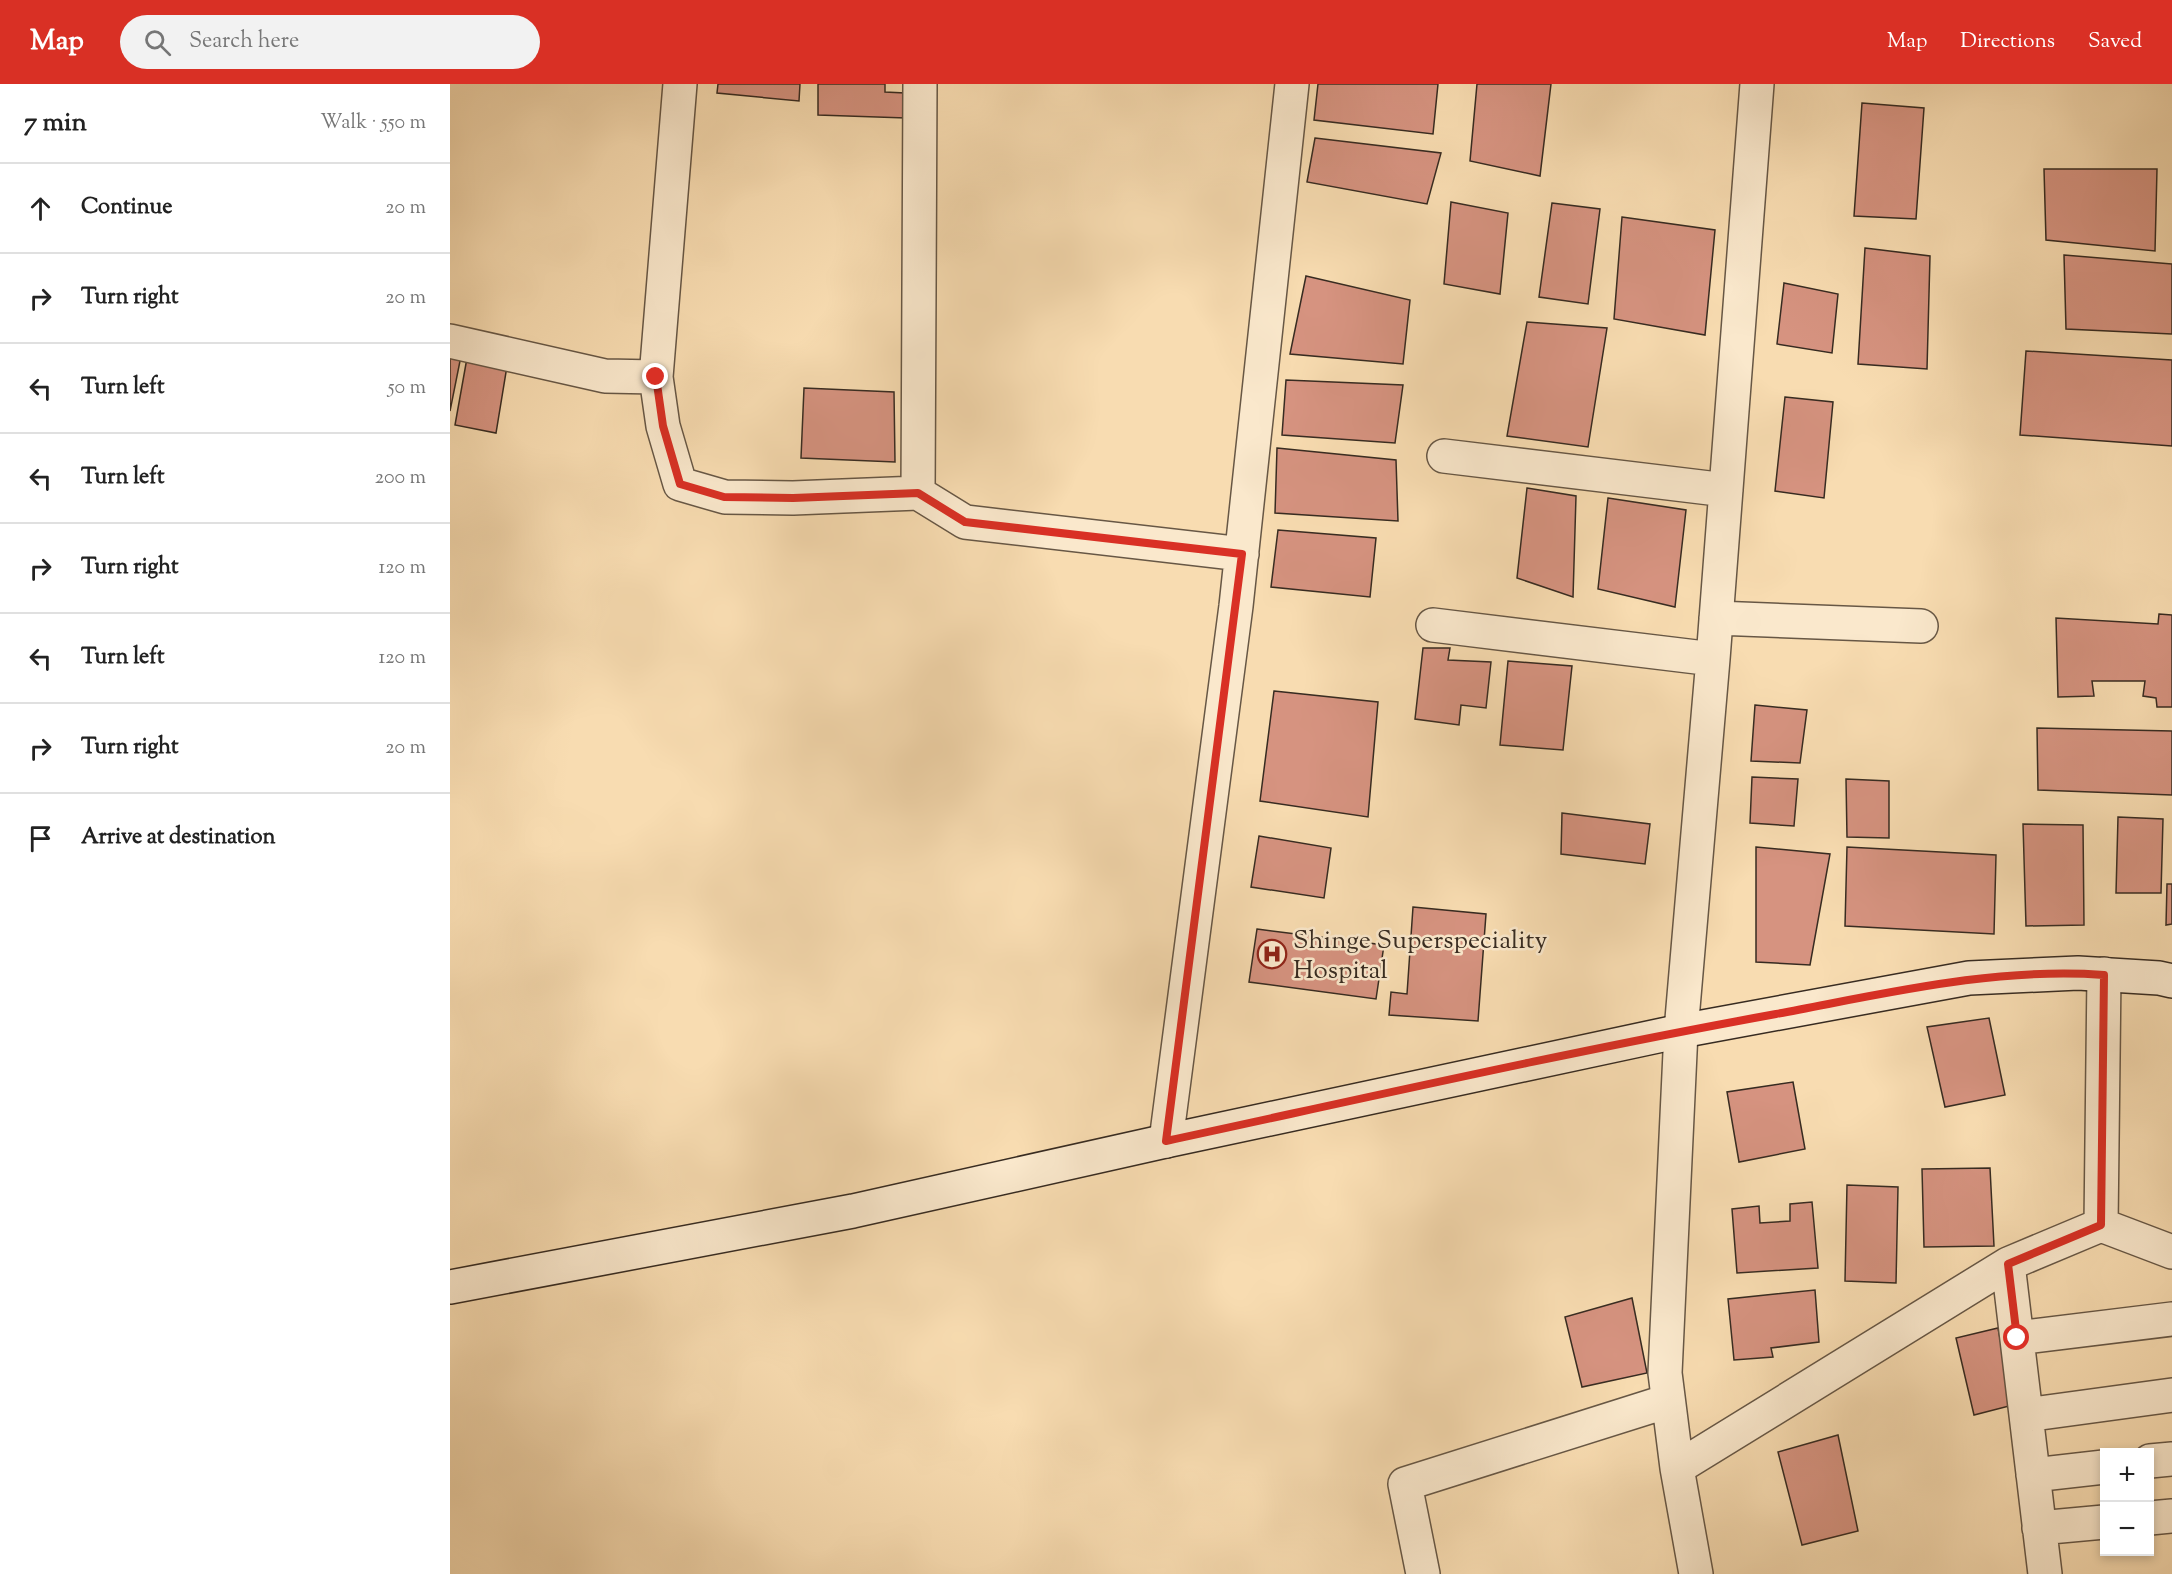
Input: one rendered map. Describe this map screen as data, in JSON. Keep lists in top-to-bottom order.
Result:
{
  "places": {
    "hospital": ["Shinge Superspeciality Hospital"]
  },
  "page": {
    "header": "Map",
    "search": "Search here",
    "nav": ["Map", "Directions", "Saved"],
    "heading": ["7 min", "Walk · 550 m"],
    "list": [
      ["Continue", "20 m"],
      ["Turn right", "20 m"],
      ["Turn left", "50 m"],
      ["Turn left", "200 m"],
      ["Turn right", "120 m"],
      ["Turn left", "120 m"],
      ["Turn right", "20 m"],
      "Arrive at destination"
    ],
    "map_buttons": ["+", "−"]
  }
}
